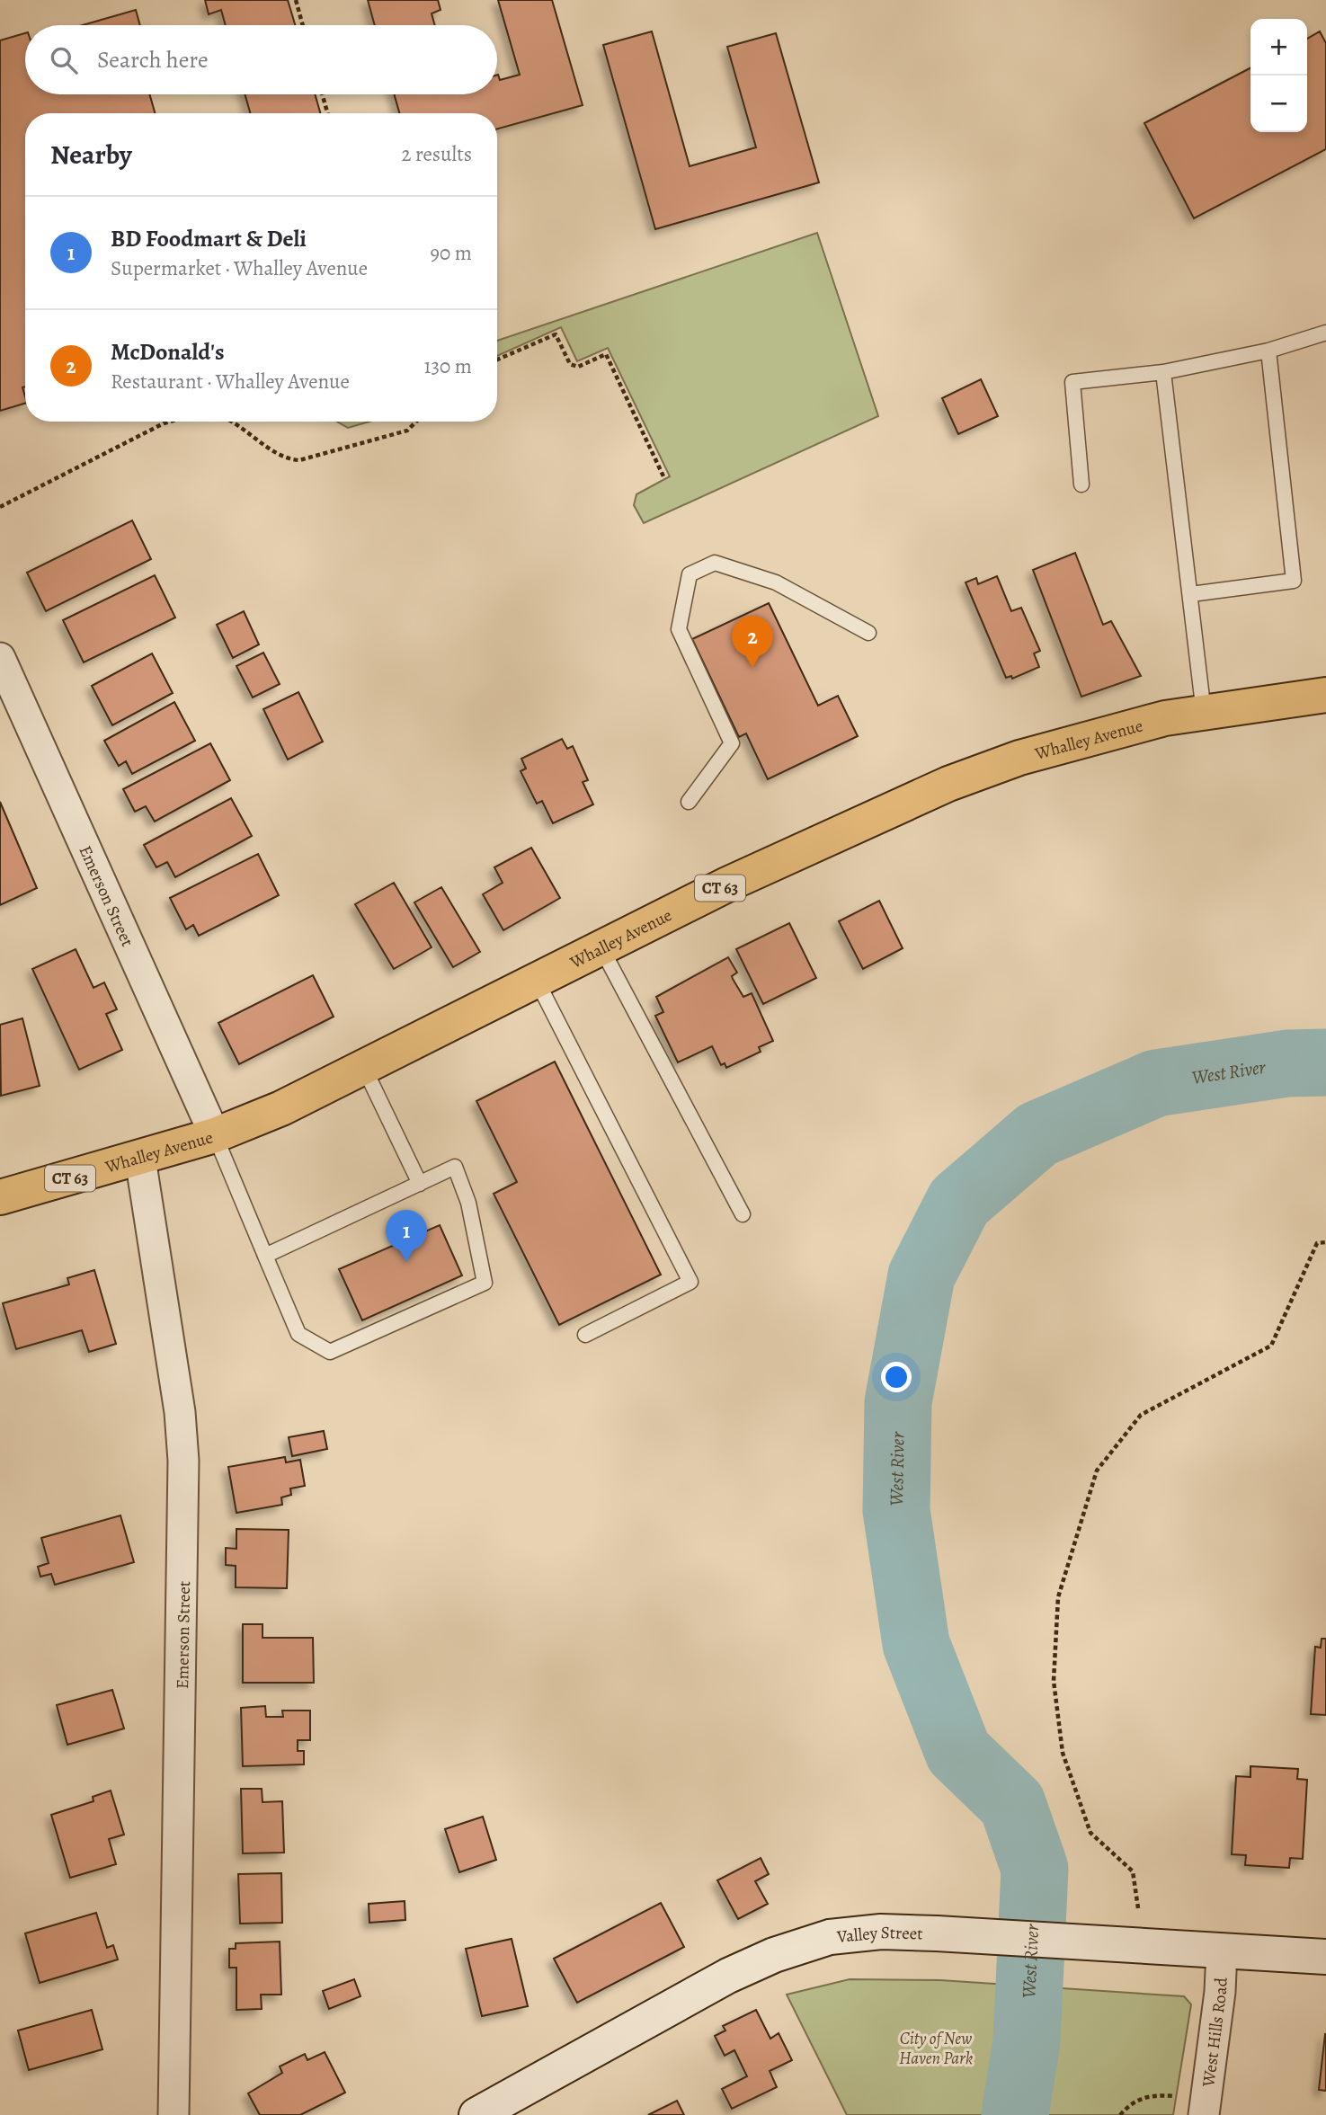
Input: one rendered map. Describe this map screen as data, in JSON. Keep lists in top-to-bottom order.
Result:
{
  "streets": {
    "main road": ["Whalley Avenue", "CT 63"],
    "street": ["Emerson Street", "Valley Street", "West Hills Road"]
  },
  "crossings": [
    ["Whalley Avenue", "Emerson Street"],
    ["Valley Street", "West Hills Road"]
  ],
  "water": ["West River"],
  "parks": ["City of New Haven Park"],
  "page": {
    "map_buttons": ["+", "−"],
    "search": "Search here",
    "heading": ["Nearby", "2 results"],
    "list": [
      {
        "mark": "1",
        "name": "BD Foodmart & Deli",
        "note": "Supermarket · Whalley Avenue",
        "value": "90 m"
      },
      {
        "mark": "2",
        "name": "McDonald's",
        "note": "Restaurant · Whalley Avenue",
        "value": "130 m"
      }
    ],
    "pins": ["2", "1"]
  }
}
